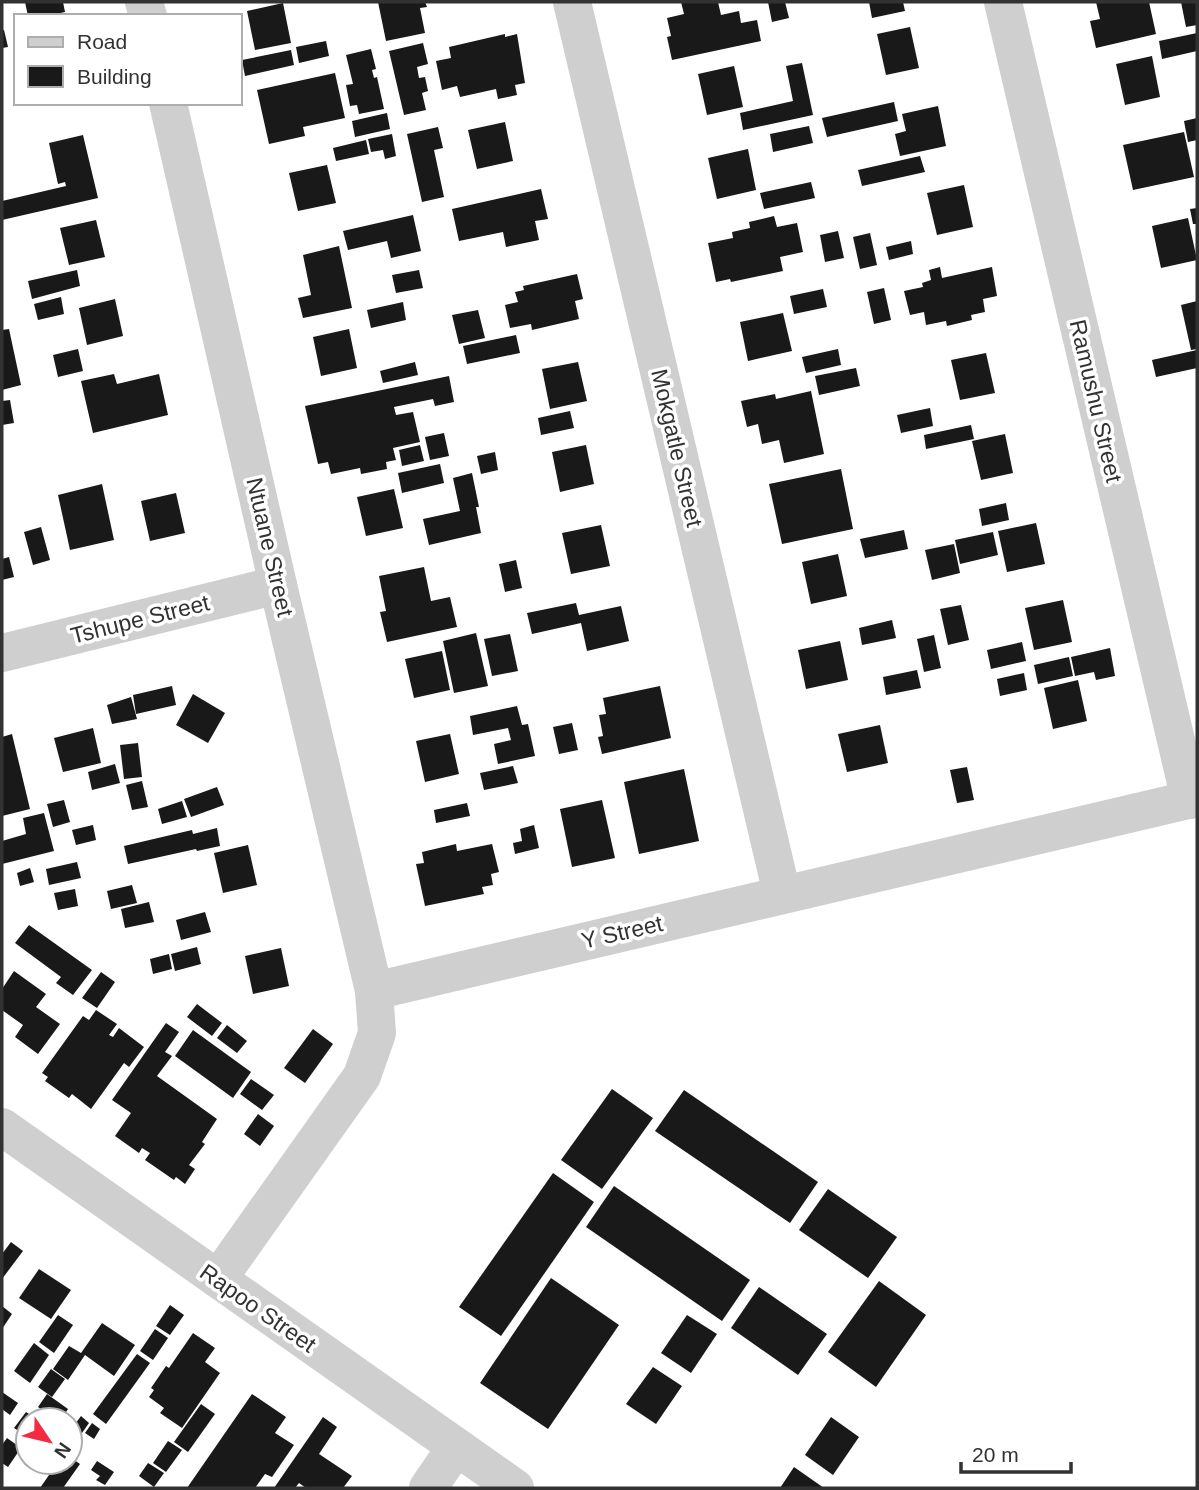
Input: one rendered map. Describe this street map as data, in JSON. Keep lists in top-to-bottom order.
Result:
{
  "streets": {
    "street": [
      "Ramushu Street",
      "Mokgatle Street",
      "Ntuane Street",
      "Tshupe Street",
      "Y Street",
      "Rapoo Street"
    ]
  },
  "crossings": [
    ["Ramushu Street", "Y Street"],
    ["Mokgatle Street", "Y Street"],
    ["Ntuane Street", "Tshupe Street"],
    ["Ntuane Street", "Y Street"]
  ],
  "legend": ["Road", "Building"],
  "scale_bar": "20 m",
  "north": "bottom right"
}
